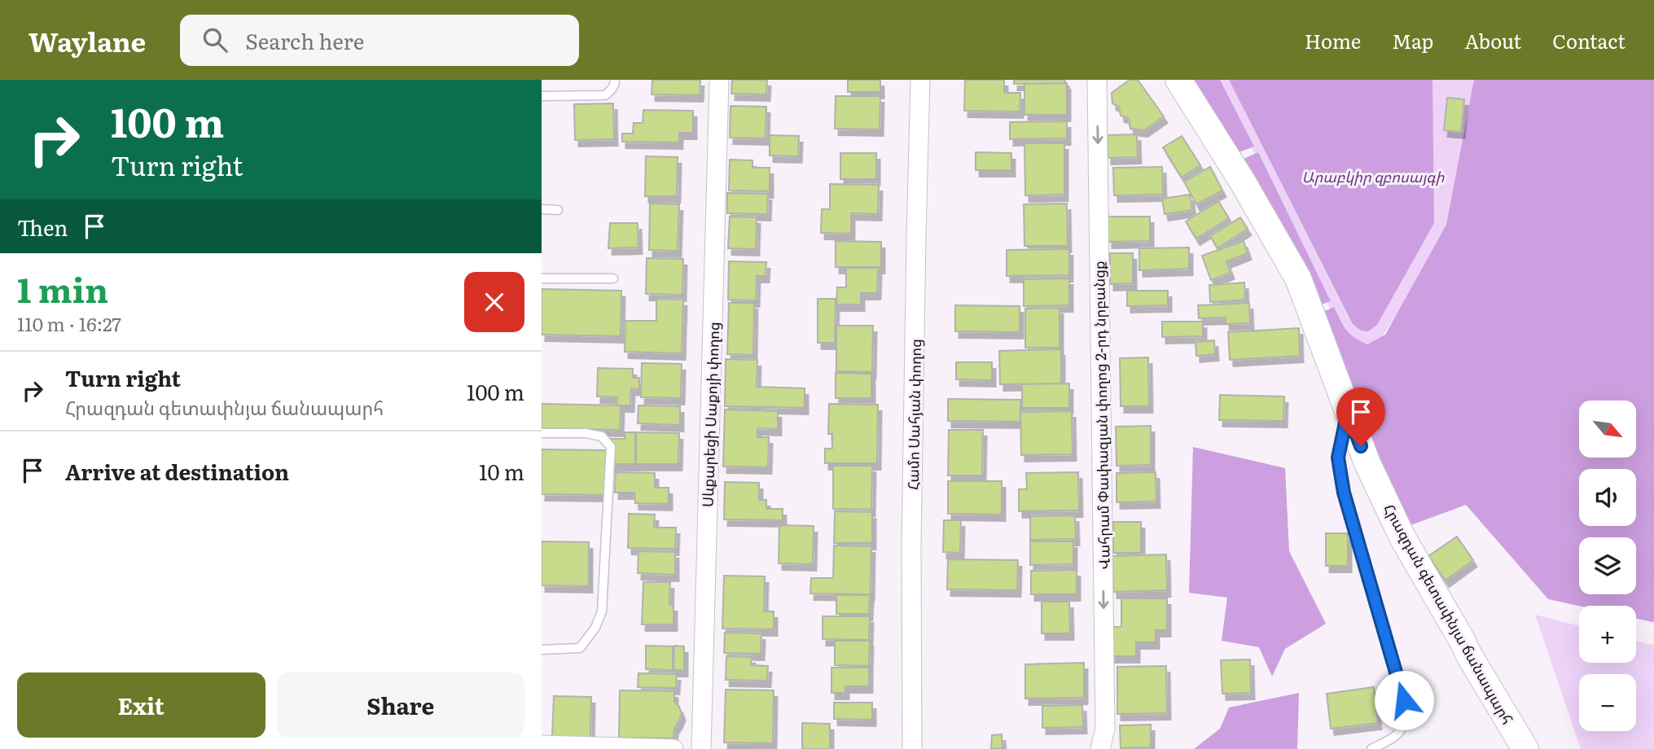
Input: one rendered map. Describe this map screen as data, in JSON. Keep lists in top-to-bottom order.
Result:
{
  "streets": {
    "street": [
      "Սևքարեցի Սաքոյի փողոց",
      "Համո Սահյան փողոց",
      "Վահրամ Փափազյան փողոց 2-րդ նրբանցք",
      "Հրազդան գետափնյա ճանապարհ"
    ]
  },
  "one_way": ["Վահրամ Փափազյան փողոց 2-րդ նրբանցք"],
  "parks": ["Արաբկիր զբոսայգի"],
  "north": "bottom right",
  "page": {
    "header": "Waylane",
    "search": "Search here",
    "nav": [
      "Home",
      "Map",
      "About",
      "Contact"
    ],
    "turn": ["100 m", "Turn right"],
    "then": "Then",
    "heading": ["1 min", "110 m · 16:27"],
    "list": [
      {
        "name": "Turn right",
        "note": "Հրազդան գետափնյա ճանապարհ",
        "value": "100 m"
      },
      {
        "name": "Arrive at destination",
        "value": "10 m"
      }
    ],
    "map_buttons": ["+", "−"],
    "buttons": ["Exit", "Share"]
  }
}
